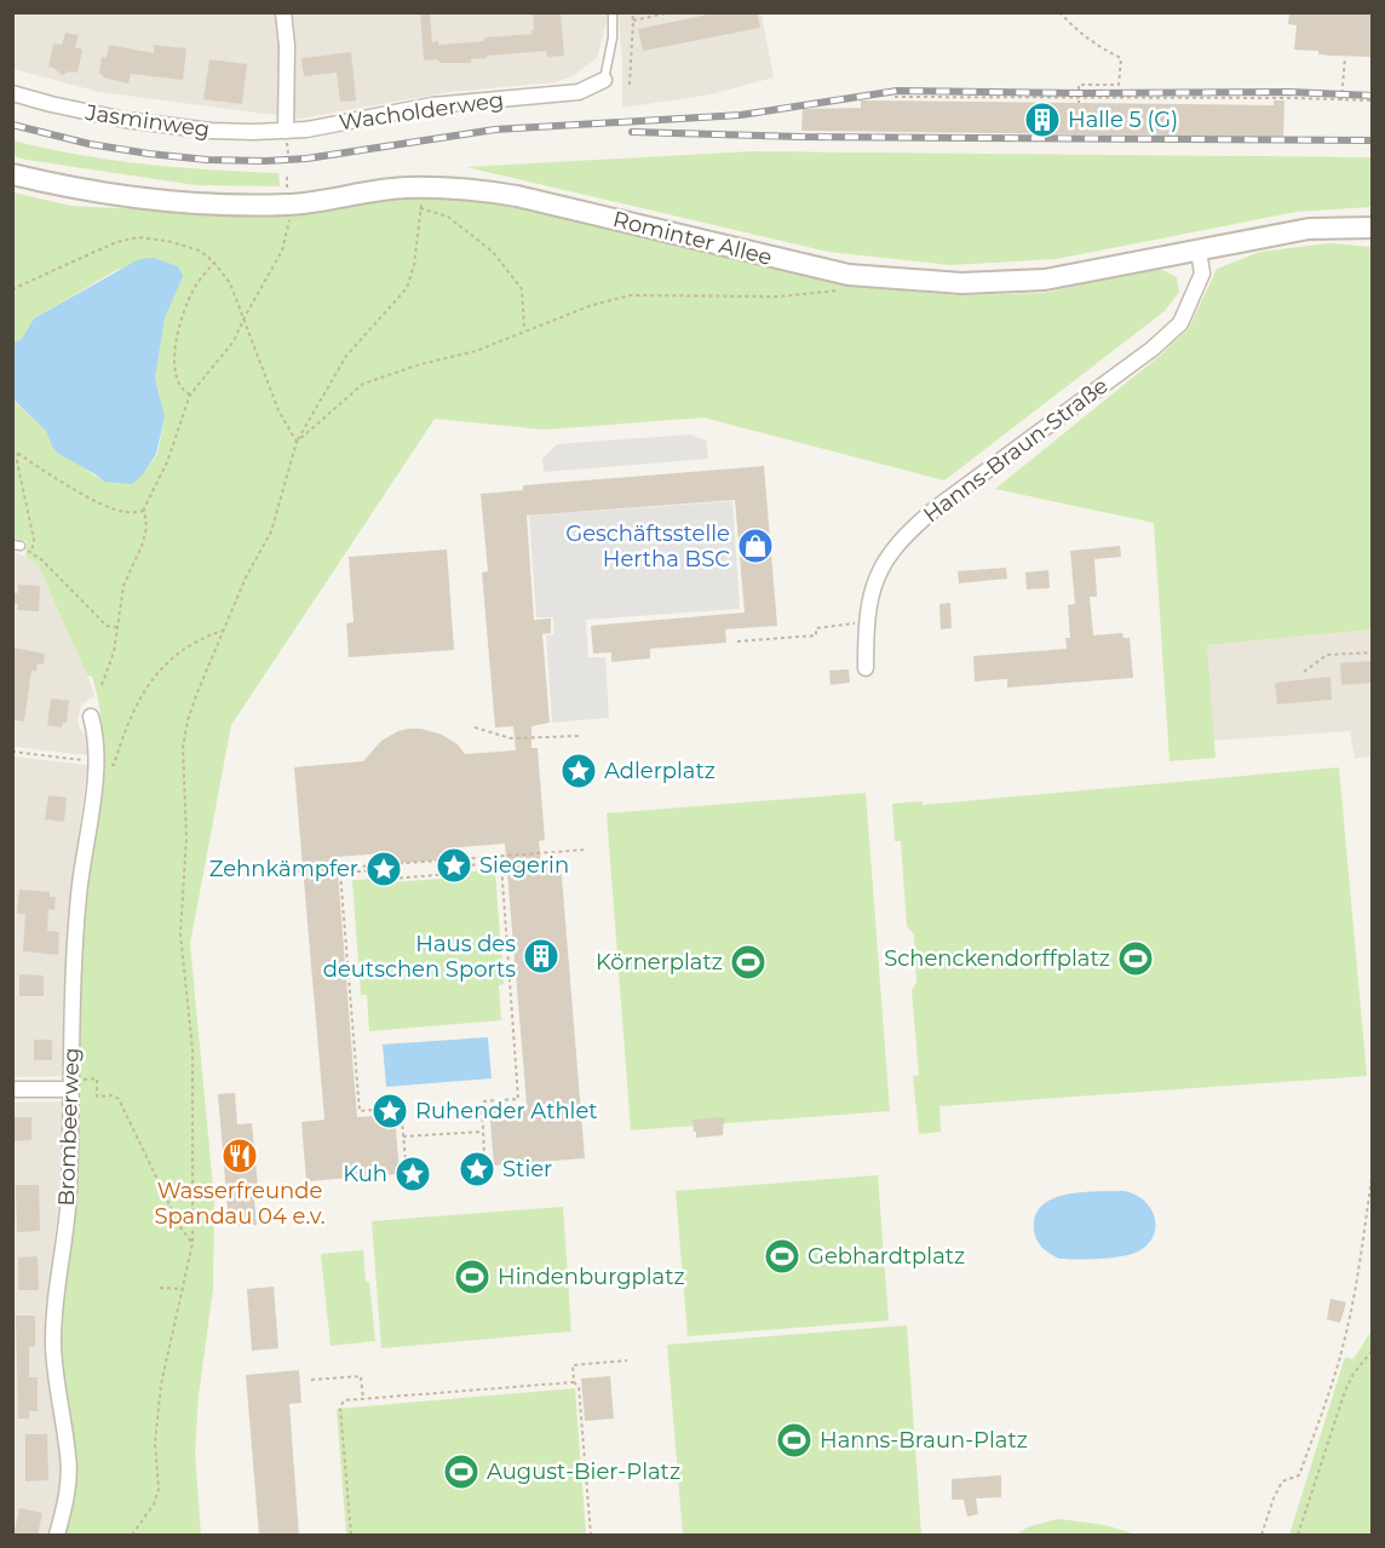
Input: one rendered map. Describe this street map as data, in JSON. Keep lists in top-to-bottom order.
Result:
{
  "streets": {
    "street": [
      "Wacholderweg",
      "Jasminweg",
      "Rominter Allee",
      "Hanns-Braun-Straße",
      "Brombeerweg"
    ]
  },
  "crossings": [
    ["Wacholderweg", "Jasminweg"],
    ["Rominter Allee", "Hanns-Braun-Straße"]
  ],
  "places": {
    "building": ["Halle 5 (G)", "Haus des deutschen Sports"],
    "shop": ["Geschäftsstelle Hertha BSC"],
    "place": [
      "Adlerplatz",
      "Siegerin",
      "Zehnkämpfer",
      "Ruhender Athlet",
      "Stier",
      "Kuh"
    ],
    "sports": [
      "Schenckendorffplatz",
      "Körnerplatz",
      "Gebhardtplatz",
      "Hindenburgplatz",
      "Hanns-Braun-Platz",
      "August-Bier-Platz"
    ],
    "restaurant": ["Wasserfreunde Spandau 04 e.v."]
  }
}
